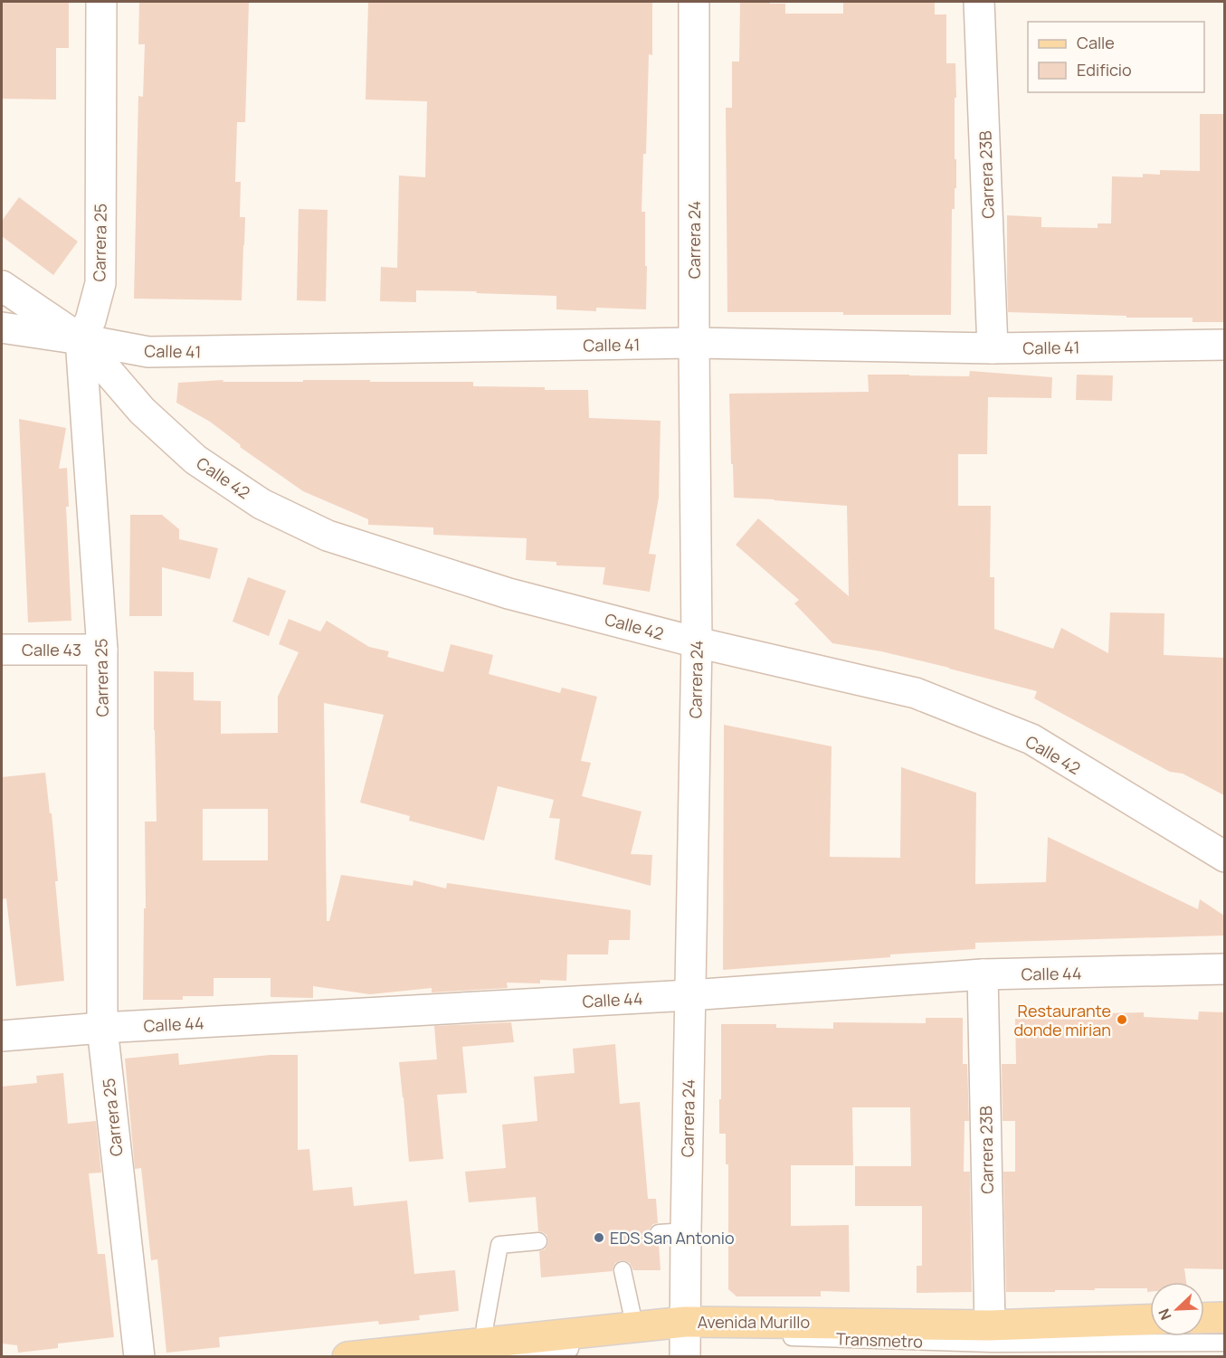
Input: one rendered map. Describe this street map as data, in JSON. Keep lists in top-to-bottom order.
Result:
{
  "streets": {
    "main road": ["Avenida Murillo"],
    "street": [
      "Carrera 23B",
      "Carrera 24",
      "Carrera 25",
      "Calle 41",
      "Calle 42",
      "Calle 43",
      "Calle 44"
    ],
    "lane": ["Transmetro"]
  },
  "crossings": [
    ["Carrera 23B", "Calle 41"],
    ["Carrera 23B", "Calle 44"],
    ["Carrera 23B", "Avenida Murillo"],
    ["Carrera 24", "Calle 41"],
    ["Carrera 24", "Calle 42"],
    ["Carrera 24", "Calle 44"],
    ["Carrera 24", "Avenida Murillo"],
    ["Carrera 24", "Transmetro"],
    ["Carrera 25", "Calle 41"],
    ["Carrera 25", "Calle 42"],
    ["Carrera 25", "Calle 43"],
    ["Carrera 25", "Calle 44"],
    ["Calle 41", "Calle 42"],
    ["Avenida Murillo", "Transmetro"]
  ],
  "places": ["Restaurante donde mirian", "EDS San Antonio"],
  "legend": ["Calle", "Edificio"],
  "north": "bottom left"
}
